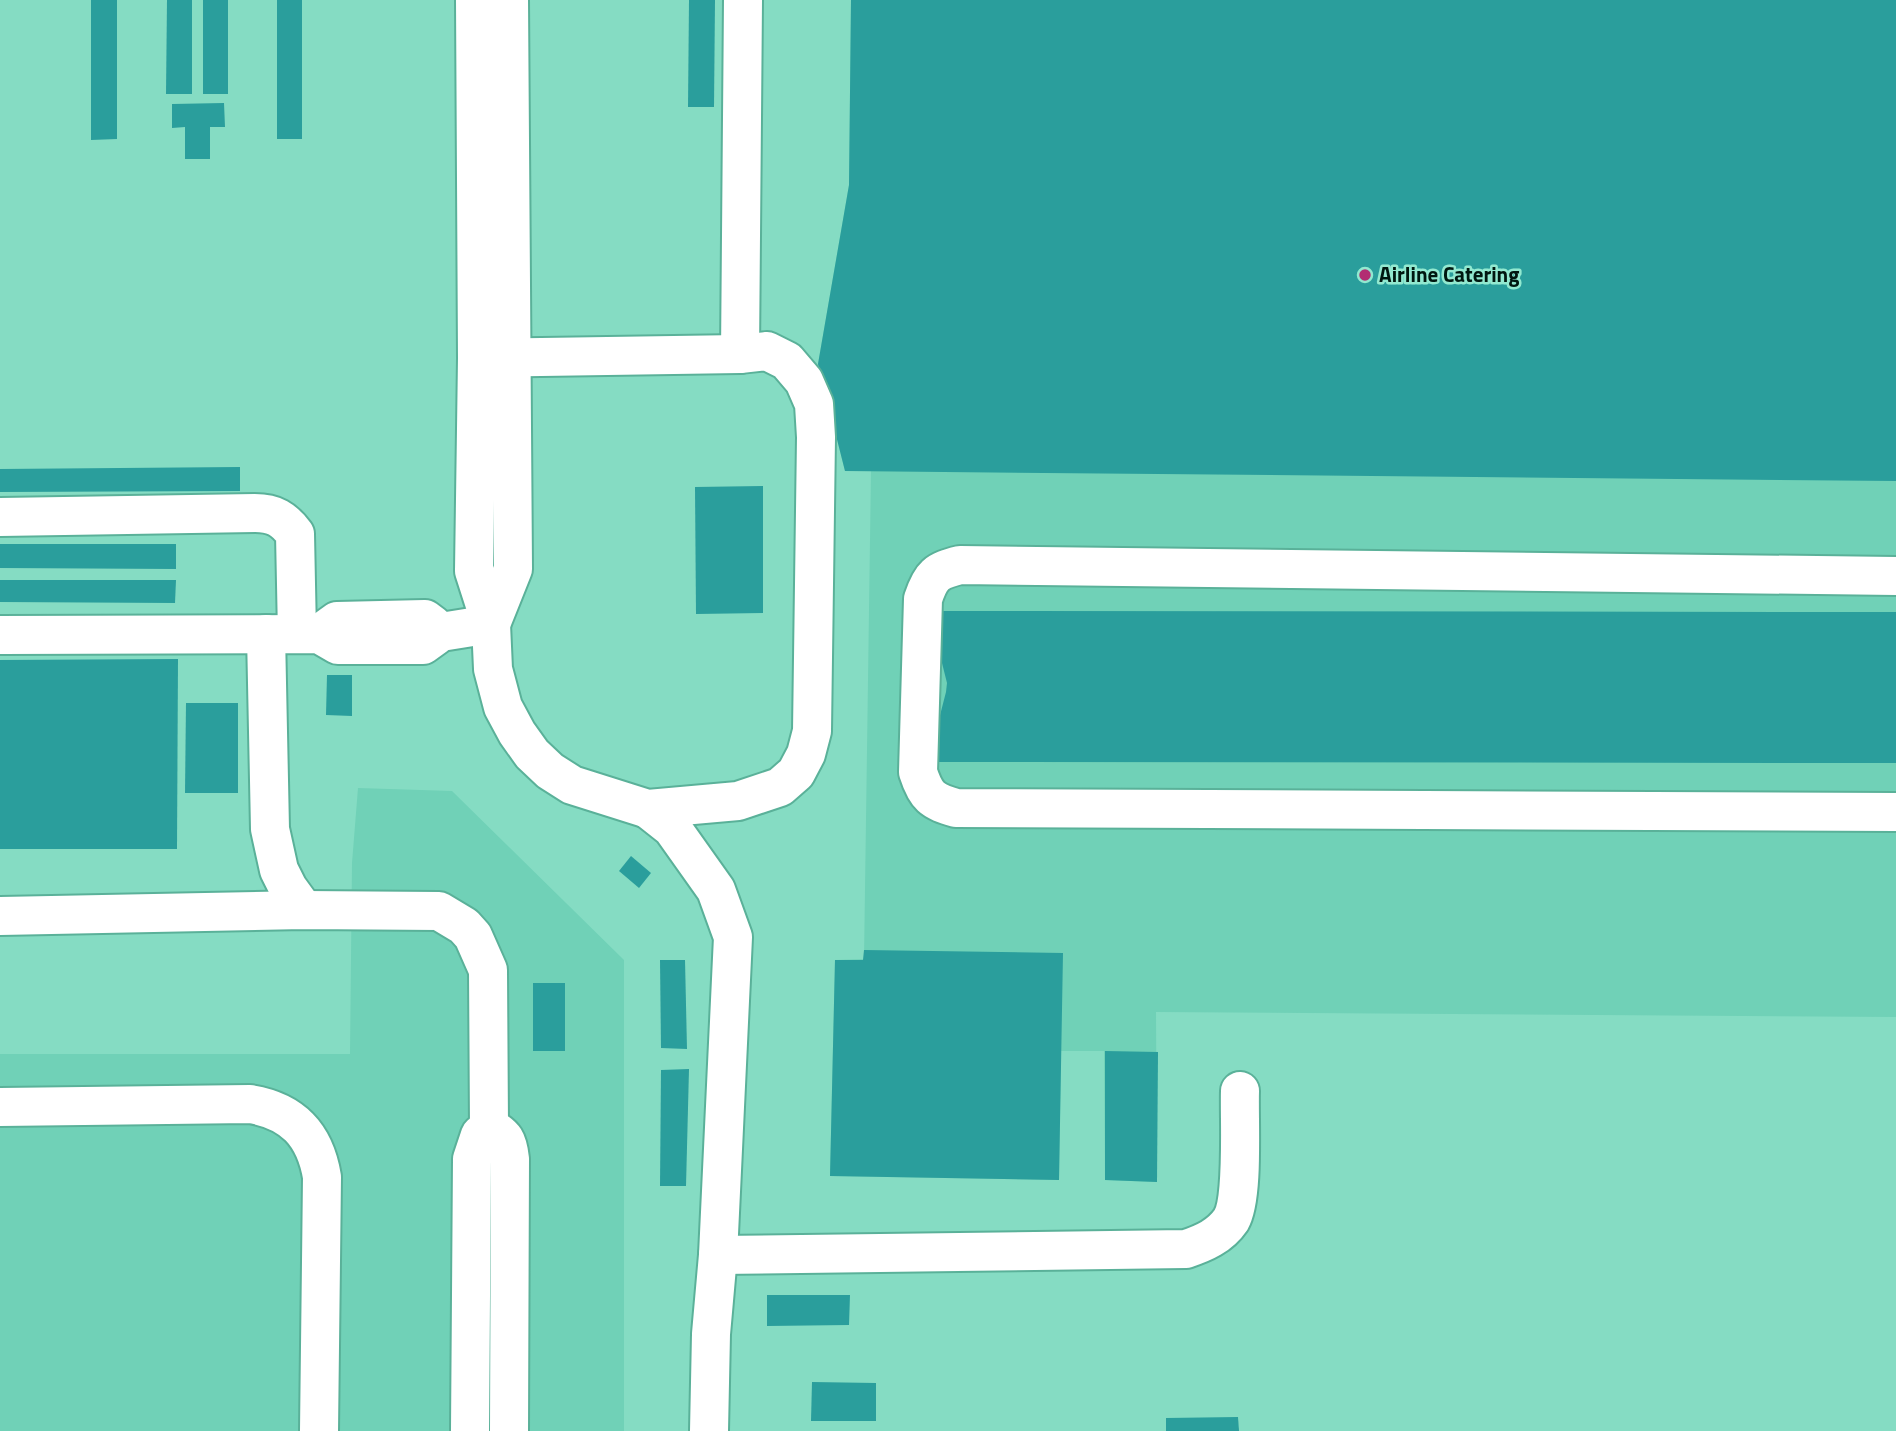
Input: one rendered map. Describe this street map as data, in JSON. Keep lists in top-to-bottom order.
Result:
{
  "places": ["Airline Catering"]
}
